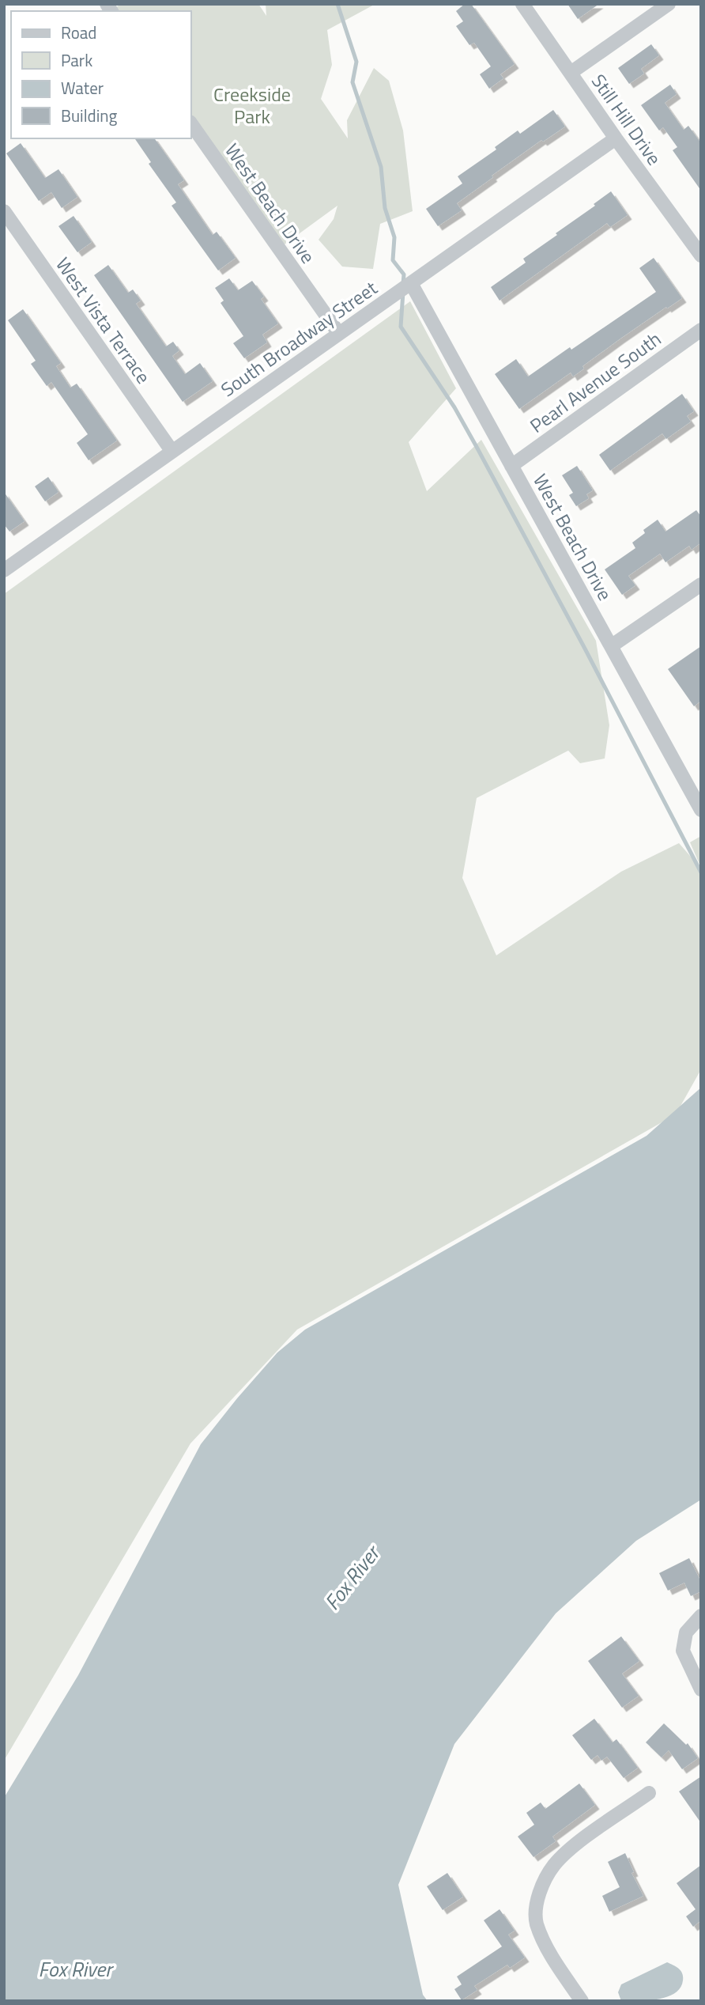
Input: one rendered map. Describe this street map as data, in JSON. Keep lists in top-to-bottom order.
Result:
{
  "streets": {
    "street": [
      "Still Hill Drive",
      "West Beach Drive",
      "West Vista Terrace",
      "South Broadway Street",
      "Pearl Avenue South"
    ]
  },
  "crossings": [
    ["Still Hill Drive", "South Broadway Street"],
    ["West Beach Drive", "South Broadway Street"],
    ["West Beach Drive", "Pearl Avenue South"],
    ["West Vista Terrace", "South Broadway Street"]
  ],
  "water": ["Fox River"],
  "parks": ["Creekside Park"],
  "legend": [
    "Road",
    "Park",
    "Water",
    "Building"
  ]
}
